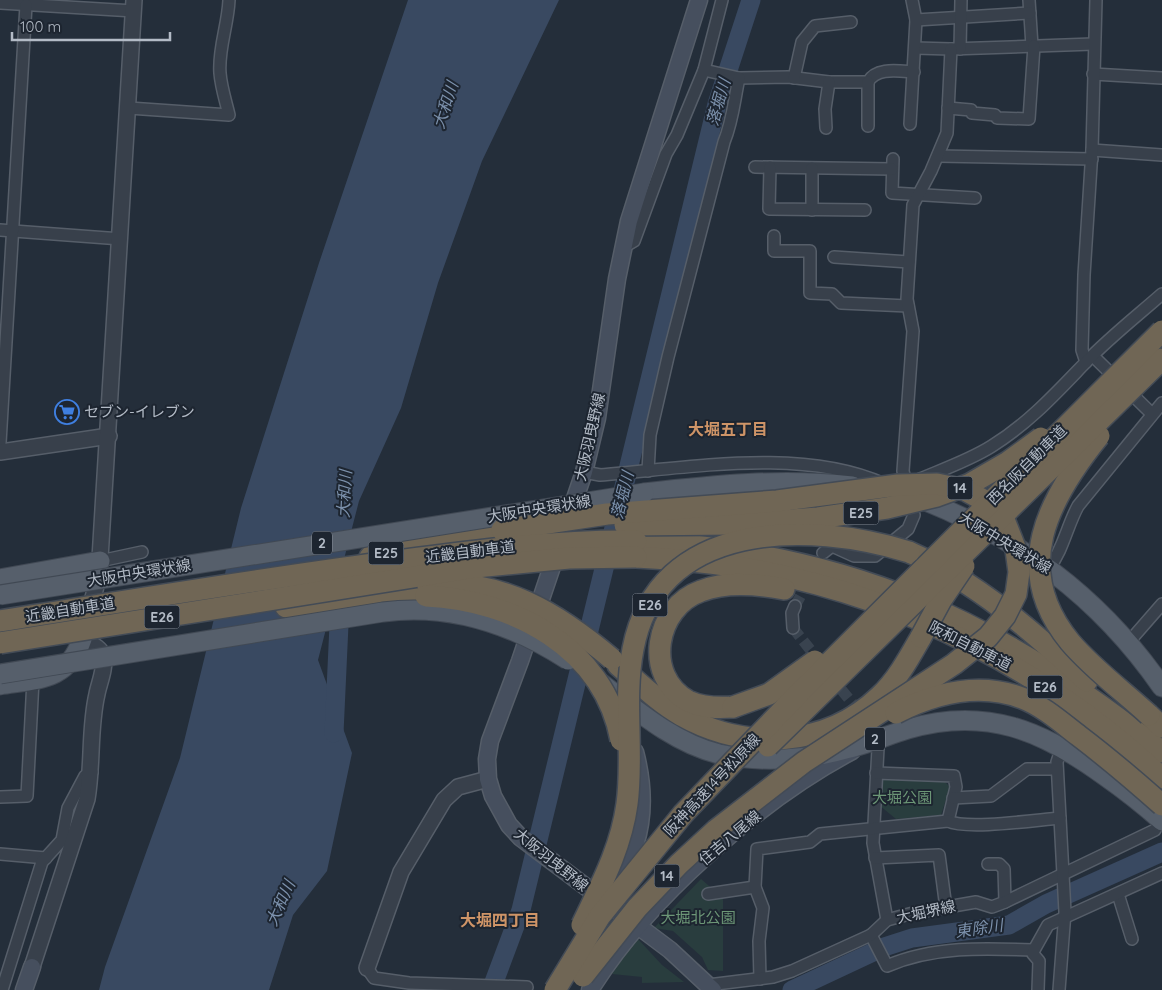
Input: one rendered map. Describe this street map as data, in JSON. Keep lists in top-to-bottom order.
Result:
{
  "streets": {
    "highway": [
      "西名阪自動車道",
      "14",
      "E25",
      "近畿自動車道",
      "E26",
      "阪和自動車道",
      "阪神高速14号松原線"
    ],
    "main road": [
      "大阪羽曳野線",
      "大阪中央環状線",
      "2",
      "住吉八尾線",
      "大堀堺線"
    ]
  },
  "crossings": [
    ["大阪羽曳野線", "住吉八尾線"],
    ["大阪羽曳野線", "大堀堺線"],
    ["西名阪自動車道", "E25"],
    ["西名阪自動車道", "近畿自動車道"],
    ["西名阪自動車道", "E26"],
    ["西名阪自動車道", "阪和自動車道"],
    ["西名阪自動車道", "阪神高速14号松原線"],
    ["14", "E25"],
    ["14", "阪神高速14号松原線"],
    ["14", "住吉八尾線"],
    ["E25", "近畿自動車道"],
    ["E25", "E26"],
    ["E25", "阪和自動車道"],
    ["E25", "阪神高速14号松原線"],
    ["2", "住吉八尾線"],
    ["2", "大堀堺線"],
    ["近畿自動車道", "E26"],
    ["近畿自動車道", "阪和自動車道"],
    ["近畿自動車道", "阪神高速14号松原線"],
    ["E26", "阪和自動車道"],
    ["E26", "阪神高速14号松原線"],
    ["阪和自動車道", "阪神高速14号松原線"],
    ["阪神高速14号松原線", "住吉八尾線"],
    ["住吉八尾線", "大堀堺線"]
  ],
  "districts": ["大堀五丁目", "大堀四丁目"],
  "water": ["落堀川", "大和川", "東除川"],
  "parks": ["大堀公園", "大堀北公園"],
  "places": {
    "supermarket": ["セブン-イレブン"]
  },
  "scale_bar": "100 m"
}
